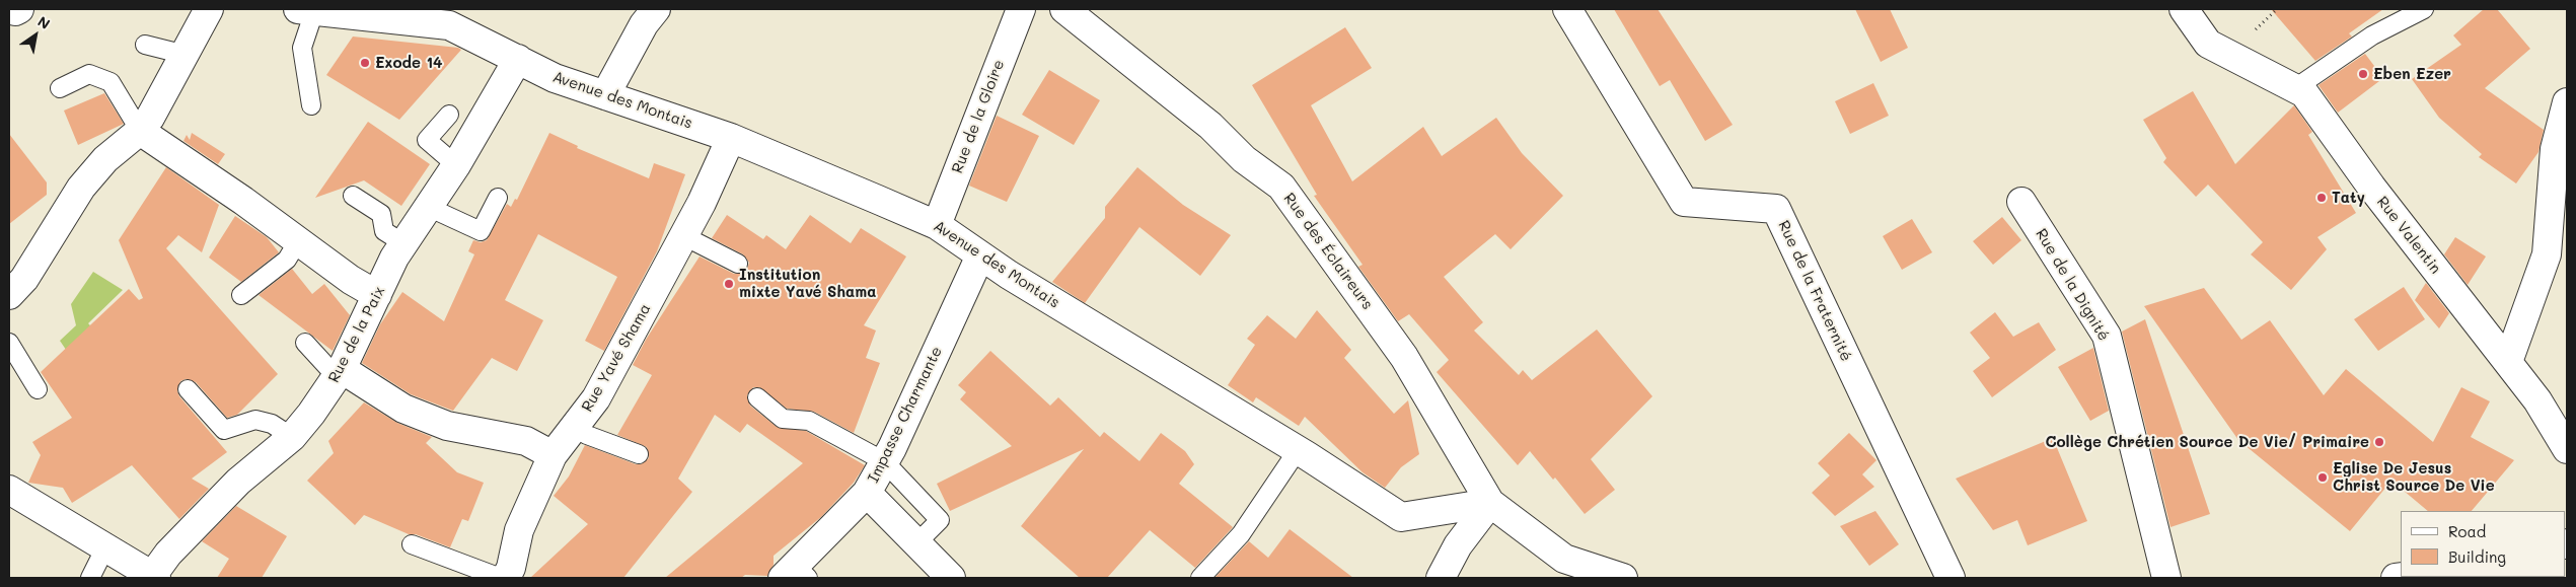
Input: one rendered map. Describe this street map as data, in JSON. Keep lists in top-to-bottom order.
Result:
{
  "streets": {
    "street": [
      "Avenue des Montais",
      "Rue de la Gloire",
      "Rue Valentin",
      "Rue des Éclaireurs",
      "Rue de la Dignité",
      "Rue de la Fraternité",
      "Rue de la Paix",
      "Rue Yavé Shama",
      "Impasse Charmante"
    ]
  },
  "crossings": [
    ["Avenue des Montais", "Rue de la Gloire"],
    ["Avenue des Montais", "Rue des Éclaireurs"],
    ["Avenue des Montais", "Rue de la Paix"],
    ["Avenue des Montais", "Rue Yavé Shama"],
    ["Avenue des Montais", "Impasse Charmante"]
  ],
  "places": [
    "Exode 14",
    "Eben Ezer",
    "Taty",
    "Institution mixte Yavé Shama",
    "Collège Chrétien Source De Vie/ Primaire",
    "Eglise De Jesus Christ Source De Vie"
  ],
  "legend": ["Road", "Building"],
  "north": "top right"
}
